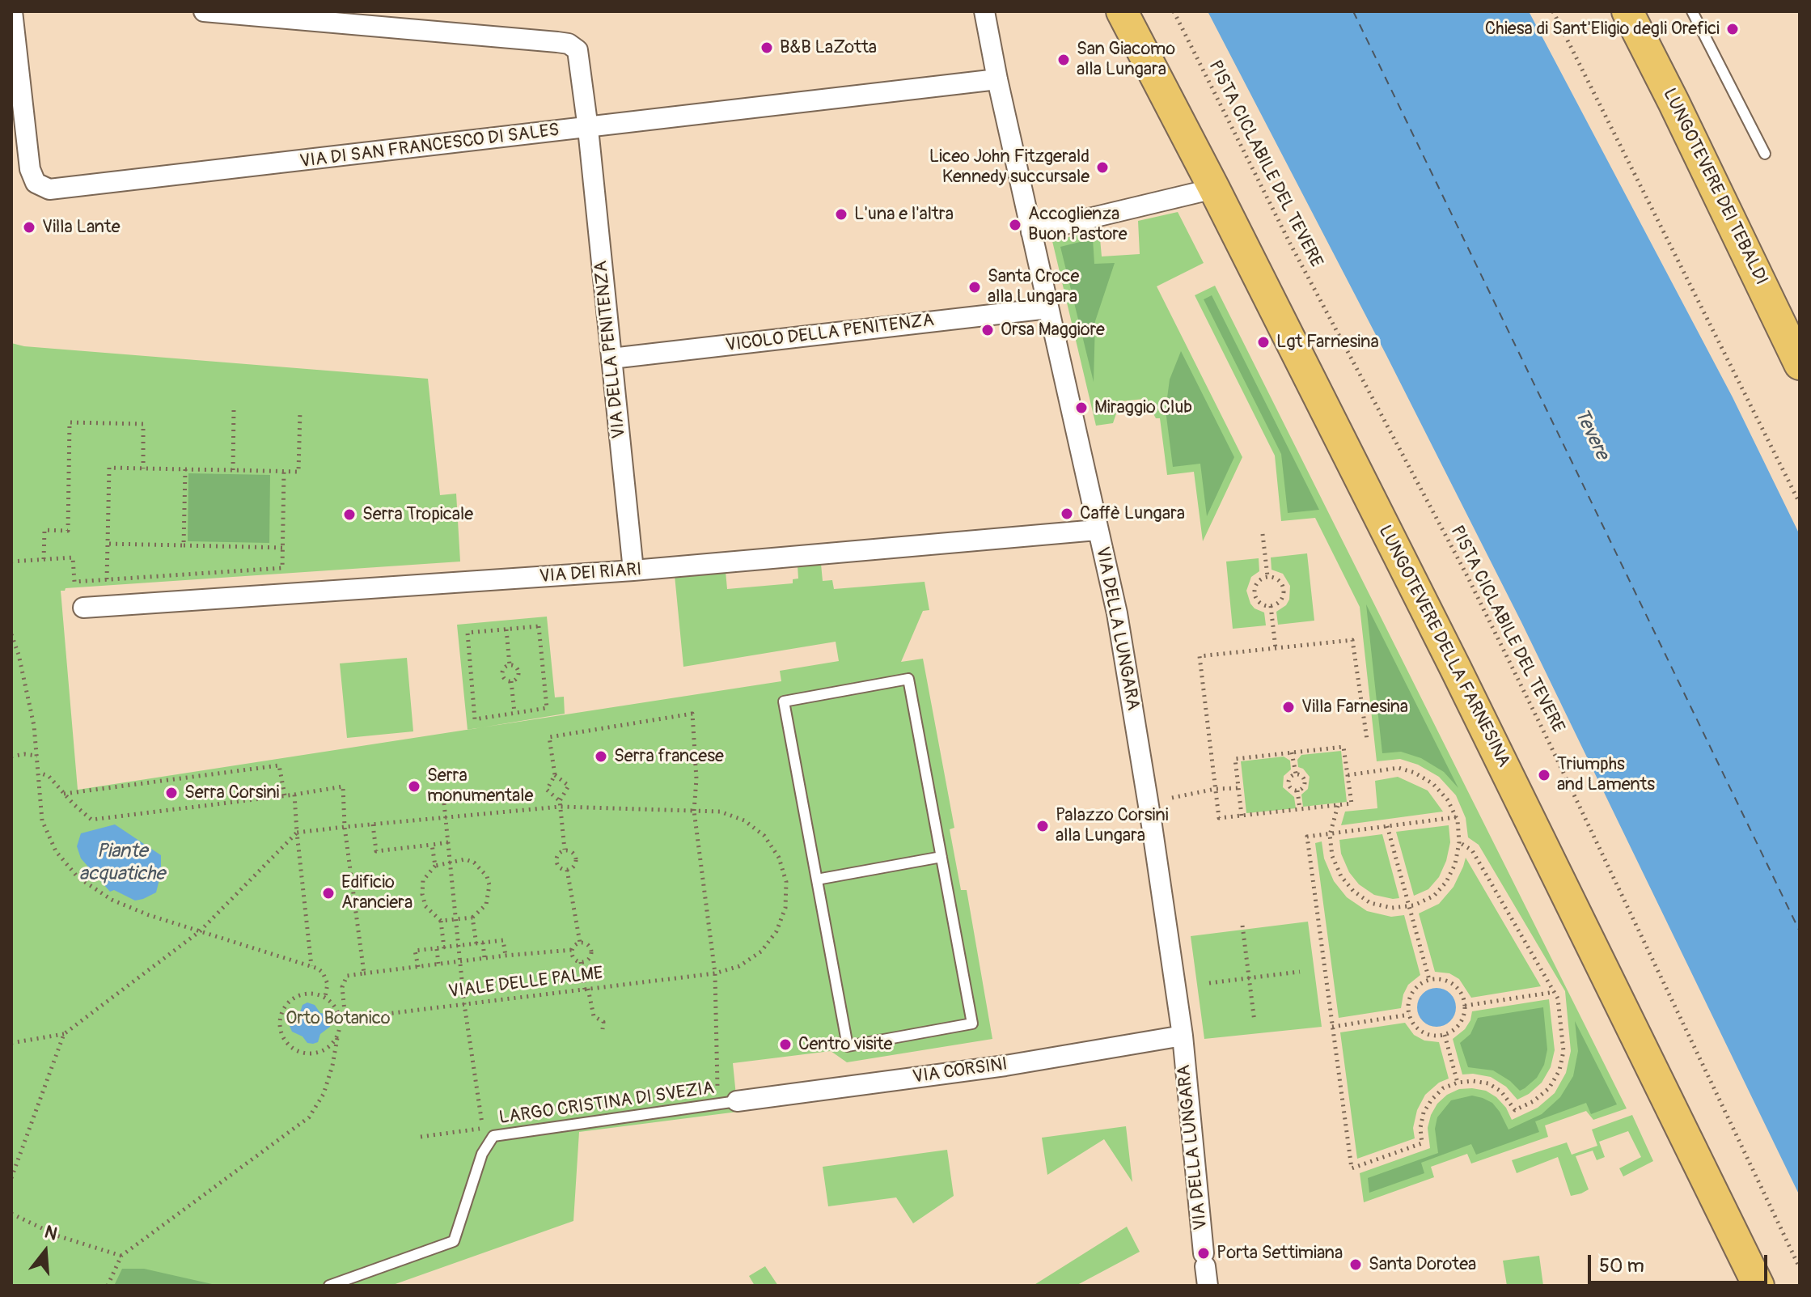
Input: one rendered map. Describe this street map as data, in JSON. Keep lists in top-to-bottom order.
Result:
{
  "streets": {
    "main road": ["LUNGOTEVERE DEI TEBALDI", "LUNGOTEVERE DELLA FARNESINA"],
    "street": [
      "VIA DI SAN FRANCESCO DI SALES",
      "VICOLO DELLA PENITENZA",
      "VIA DELLA PENITENZA",
      "VIA DEI RIARI",
      "VIA DELLA LUNGARA",
      "VIA CORSINI"
    ],
    "lane": ["LARGO CRISTINA DI SVEZIA"],
    "path": ["PISTA CICLABILE DEL TEVERE", "VIALE DELLE PALME"]
  },
  "crossings": [
    ["VIA DI SAN FRANCESCO DI SALES", "VIA DELLA PENITENZA"],
    ["VIA DI SAN FRANCESCO DI SALES", "VIA DELLA LUNGARA"],
    ["VICOLO DELLA PENITENZA", "VIA DELLA PENITENZA"],
    ["VICOLO DELLA PENITENZA", "VIA DELLA LUNGARA"],
    ["VIA DELLA PENITENZA", "VIA DEI RIARI"],
    ["VIA DEI RIARI", "VIA DELLA LUNGARA"],
    ["VIA DELLA LUNGARA", "VIA CORSINI"],
    ["VIA CORSINI", "LARGO CRISTINA DI SVEZIA"]
  ],
  "water": ["Tevere", "Piante acquatiche"],
  "parks": ["Orto Botanico"],
  "places": [
    "Chiesa di Sant'Eligio degli Orefici",
    "B&B LaZotta",
    "San Giacomo alla Lungara",
    "Liceo John Fitzgerald Kennedy succursale",
    "L'una e l'altra",
    "Accoglienza Buon Pastore",
    "Villa Lante",
    "Santa Croce alla Lungara",
    "Orsa Maggiore",
    "Lgt Farnesina",
    "Miraggio Club",
    "Caffè Lungara",
    "Serra Tropicale",
    "Villa Farnesina",
    "Serra francese",
    "Triumphs and Laments",
    "Serra monumentale",
    "Serra Corsini",
    "Palazzo Corsini alla Lungara",
    "Edificio Aranciera",
    "Centro visite",
    "Porta Settimiana",
    "Santa Dorotea"
  ],
  "scale_bar": "50 m",
  "north": "top"
}
